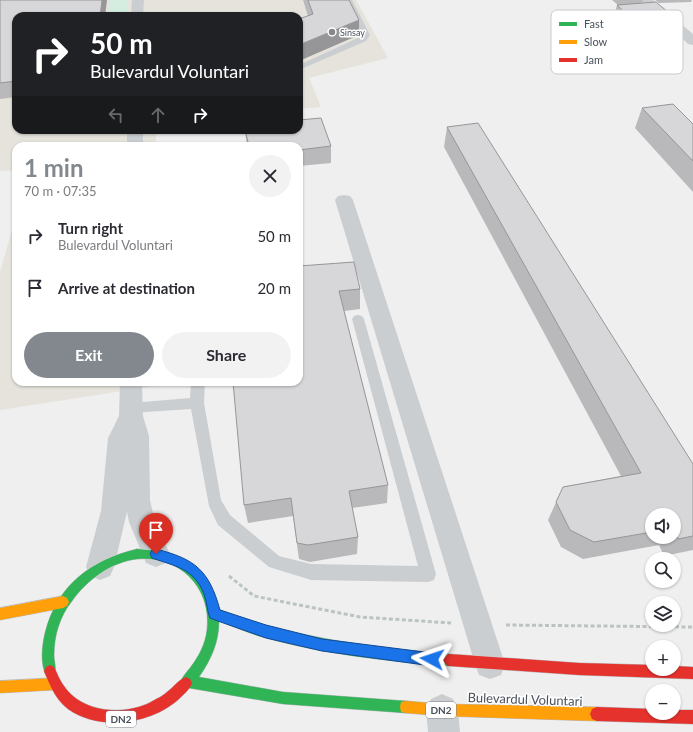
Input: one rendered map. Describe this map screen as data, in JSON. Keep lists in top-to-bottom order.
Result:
{
  "streets": {
    "highway": ["Bulevardul Voluntari", "DN2"]
  },
  "crossings": [
    ["Bulevardul Voluntari", "DN2"]
  ],
  "places": ["Sinsay"],
  "legend": ["Fast", "Slow", "Jam"],
  "page": {
    "turn": ["50 m", "Bulevardul Voluntari"],
    "heading": ["1 min", "70 m · 07:35"],
    "list": [
      {
        "name": "Turn right",
        "note": "Bulevardul Voluntari",
        "value": "50 m"
      },
      {
        "name": "Arrive at destination",
        "value": "20 m"
      }
    ],
    "buttons": ["Exit", "Share"],
    "map_buttons": ["+", "−"]
  }
}
